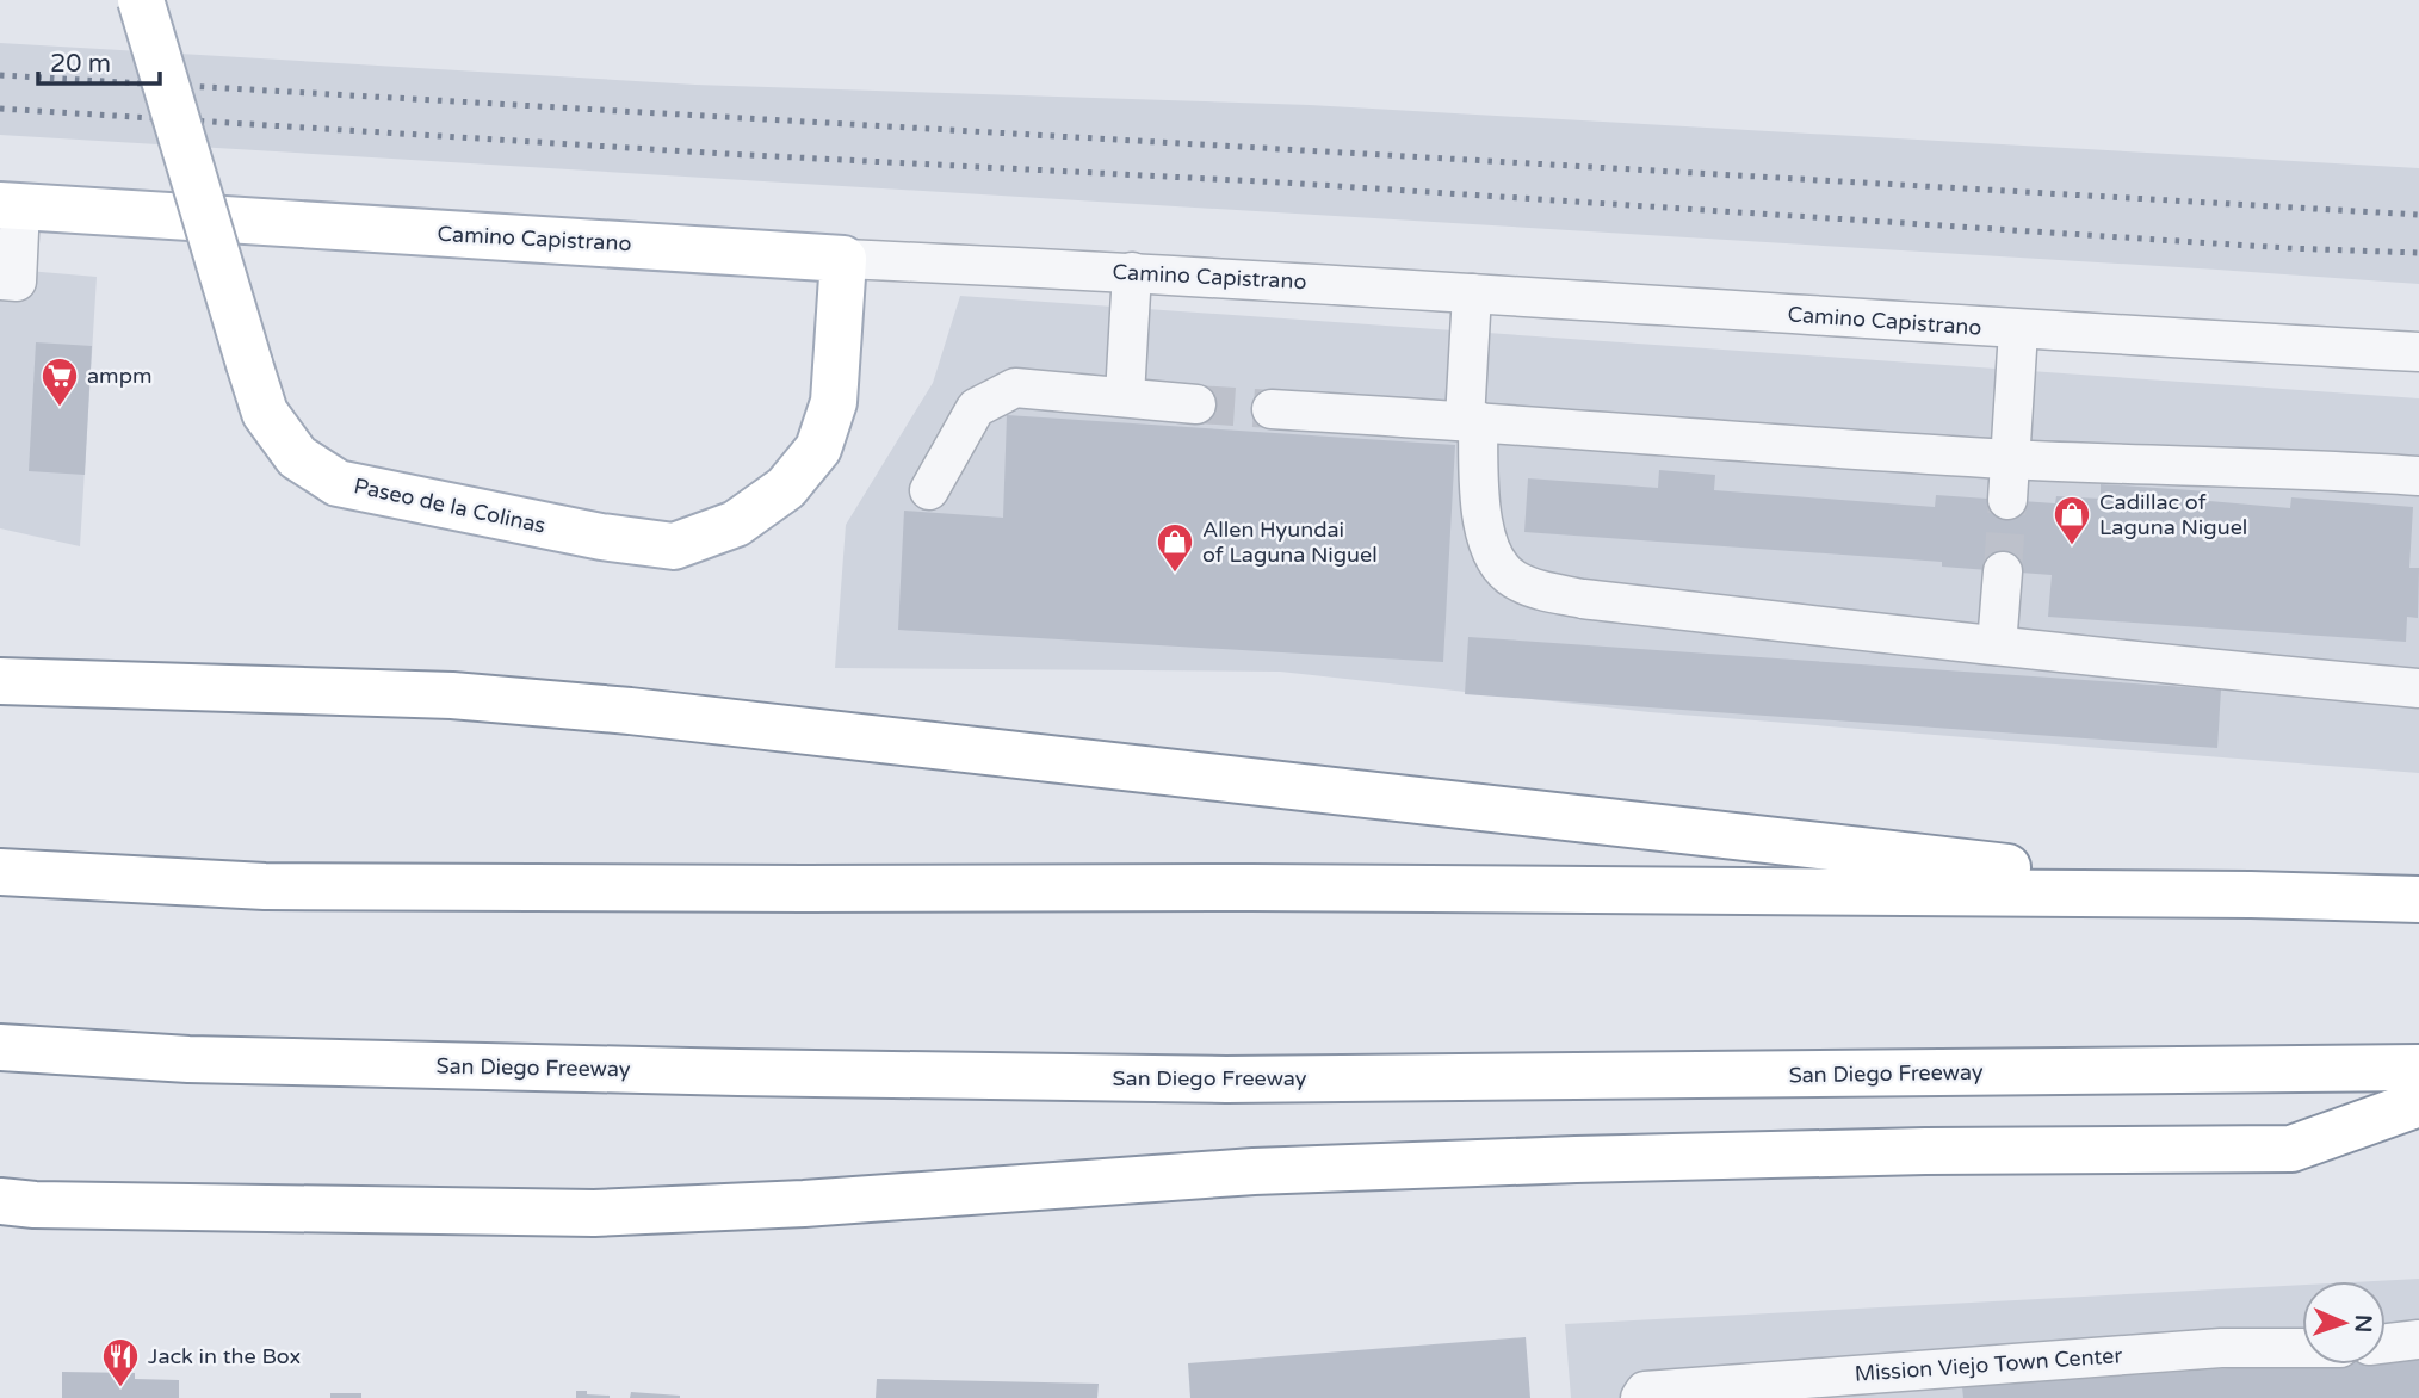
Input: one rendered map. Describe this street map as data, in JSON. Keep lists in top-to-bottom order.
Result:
{
  "streets": {
    "main road": ["Camino Capistrano", "Paseo de la Colinas", "San Diego Freeway"],
    "street": ["Mission Viejo Town Center"]
  },
  "crossings": [
    ["Camino Capistrano", "Paseo de la Colinas"]
  ],
  "places": {
    "supermarket": ["ampm"],
    "shop": ["Cadillac of Laguna Niguel", "Allen Hyundai of Laguna Niguel"],
    "restaurant": ["Jack in the Box"]
  },
  "scale_bar": "20 m",
  "north": "right"
}
